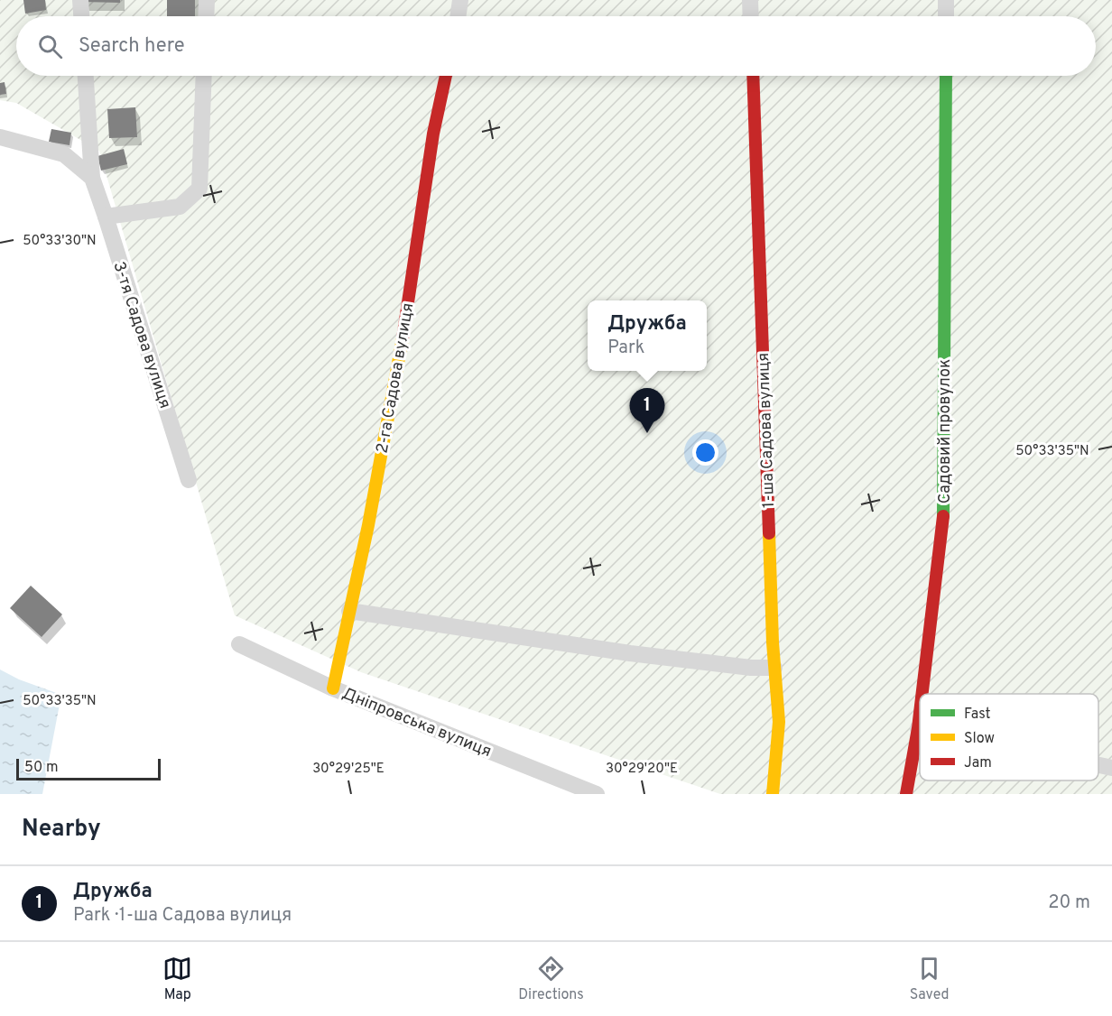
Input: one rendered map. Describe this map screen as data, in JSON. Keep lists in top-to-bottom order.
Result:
{
  "streets": {
    "street": [
      "3-тя Садова вулиця",
      "2-га Садова вулиця",
      "1-ша Садова вулиця",
      "Садовий провулок",
      "Дніпровська вулиця"
    ]
  },
  "crossings": [
    ["2-га Садова вулиця", "Дніпровська вулиця"]
  ],
  "legend": ["Fast", "Slow", "Jam"],
  "scale_bar": "50 m",
  "page": {
    "search": "Search here",
    "popup": ["Дружба", "Park"],
    "pins": "1",
    "scale": "50 m",
    "heading": "Nearby",
    "list": [
      {
        "mark": "1",
        "name": "Дружба",
        "note": "Park · 1-ша Садова вулиця",
        "value": "20 m"
      }
    ],
    "nav": ["Map", "Directions", "Saved"]
  },
  "coordinates": [
    "50°33'30\"N",
    "50°33'35\"N",
    "30°29'25\"E",
    "30°29'20\"E"
  ]
}
